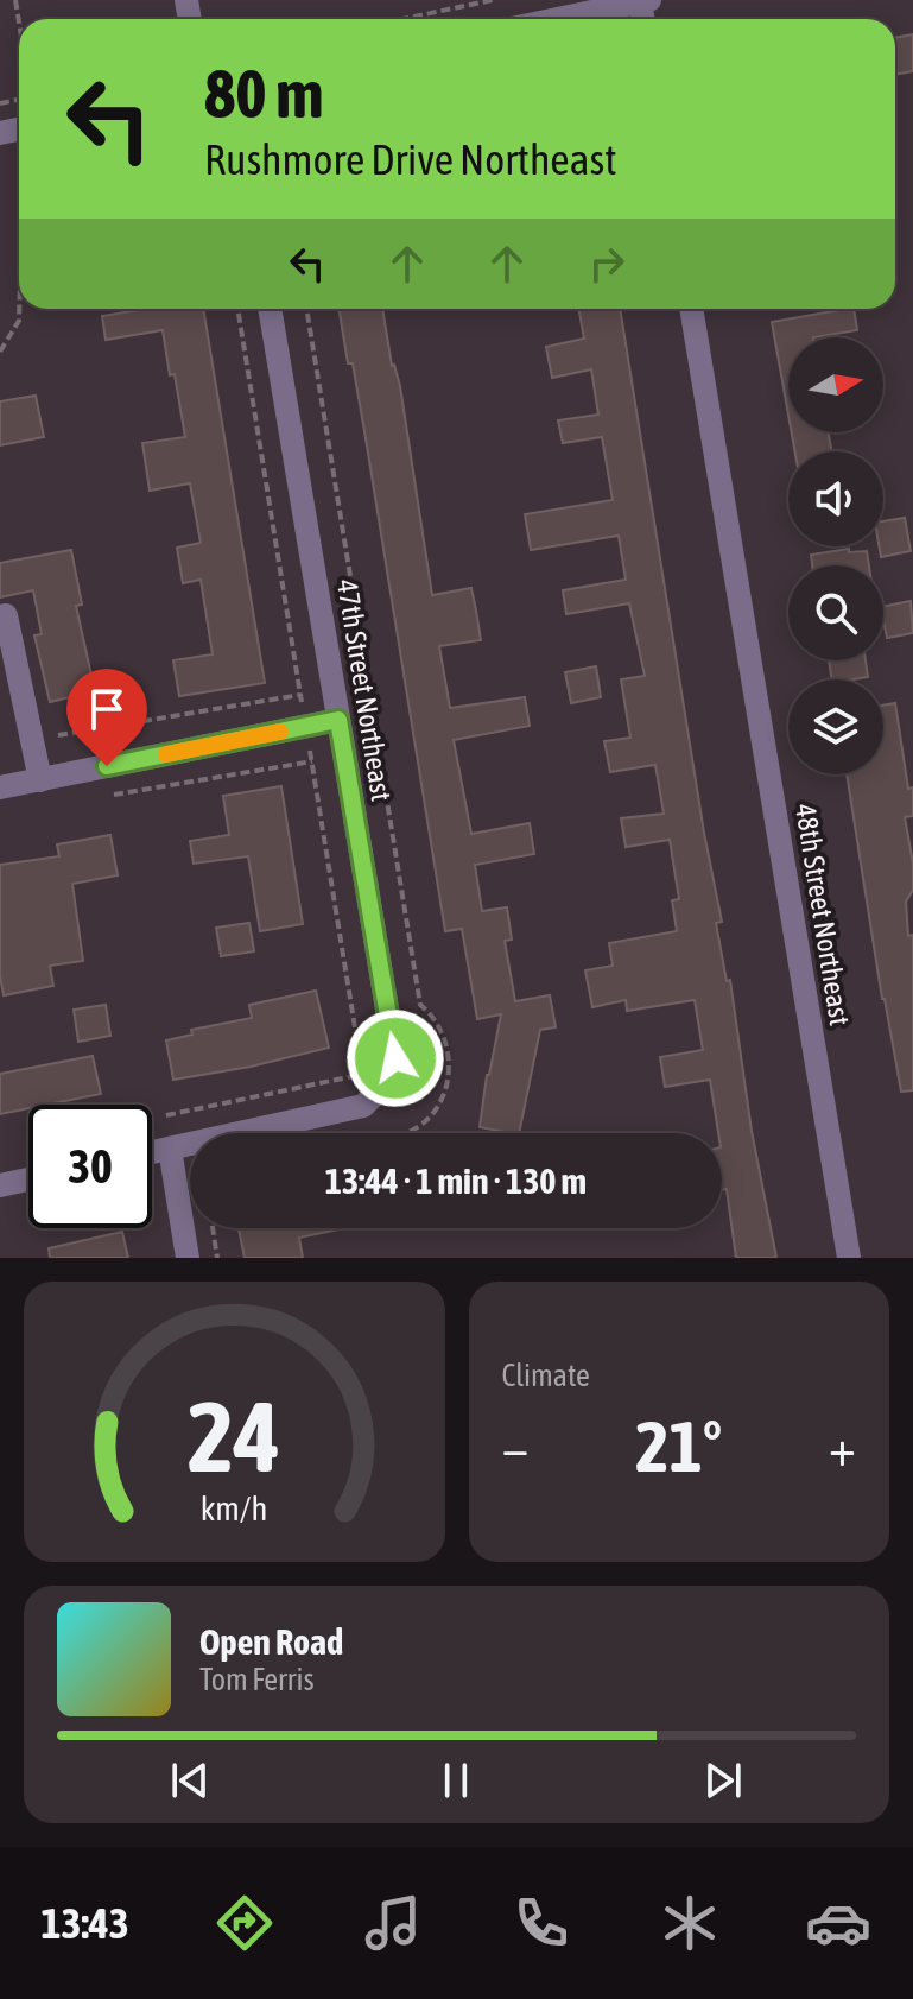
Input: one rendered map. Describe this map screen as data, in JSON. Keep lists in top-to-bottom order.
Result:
{
  "streets": {
    "street": ["47th Street Northeast", "48th Street Northeast"]
  },
  "north": "right",
  "page": {
    "turn": ["80 m", "Rushmore Drive Northeast"],
    "limit": "30",
    "trip": "13:44 · 1 min · 130 m",
    "tile": "Climate",
    "heat": ["−", "21°", "+"],
    "song": ["Open Road", "Tom Ferris"],
    "tabs": "13:43",
    "gauge": ["24", "km/h"]
  }
}
